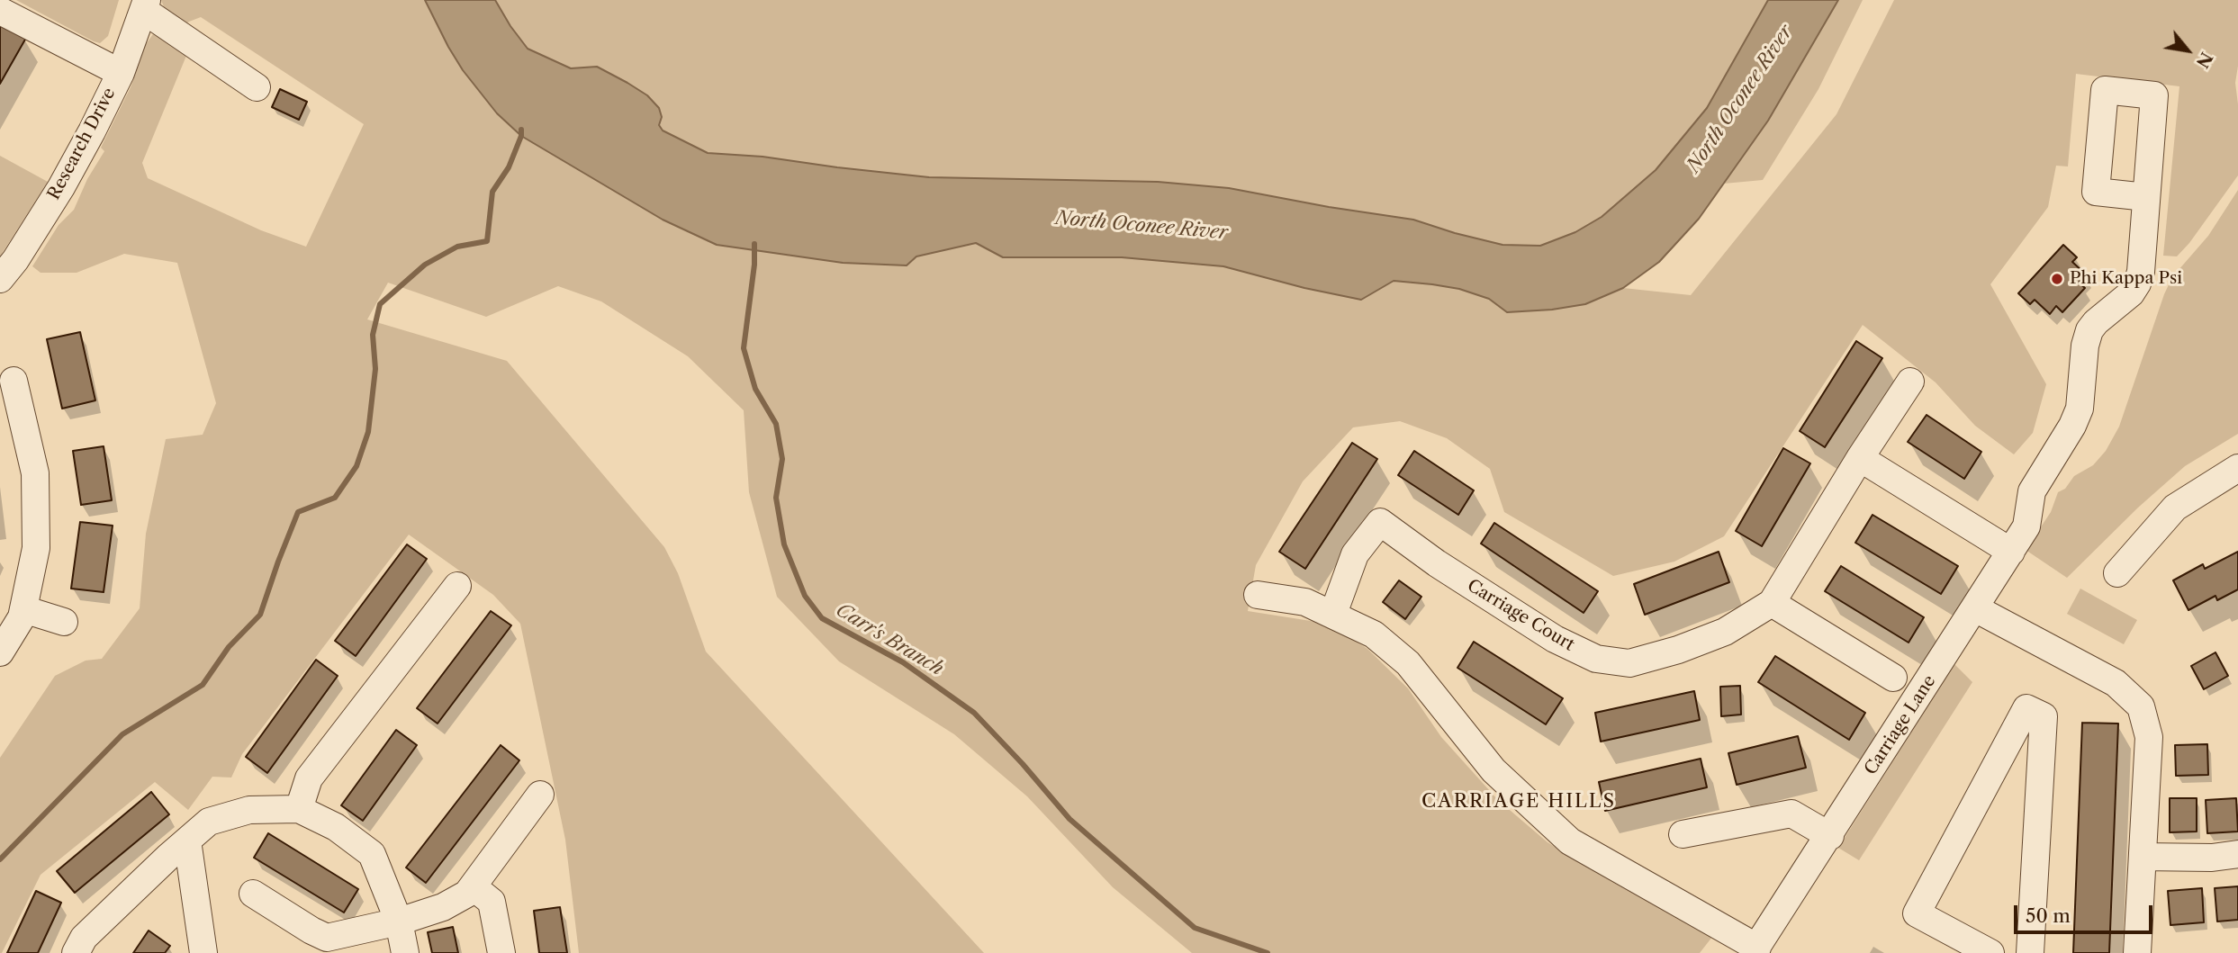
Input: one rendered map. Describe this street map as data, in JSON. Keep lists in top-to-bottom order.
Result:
{
  "streets": {
    "street": ["Research Drive", "Carriage Court", "Carriage Lane"]
  },
  "districts": ["CARRIAGE HILLS"],
  "water": ["North Oconee River", "Carr's Branch"],
  "places": ["Phi Kappa Psi"],
  "scale_bar": "50 m",
  "north": "bottom right"
}
